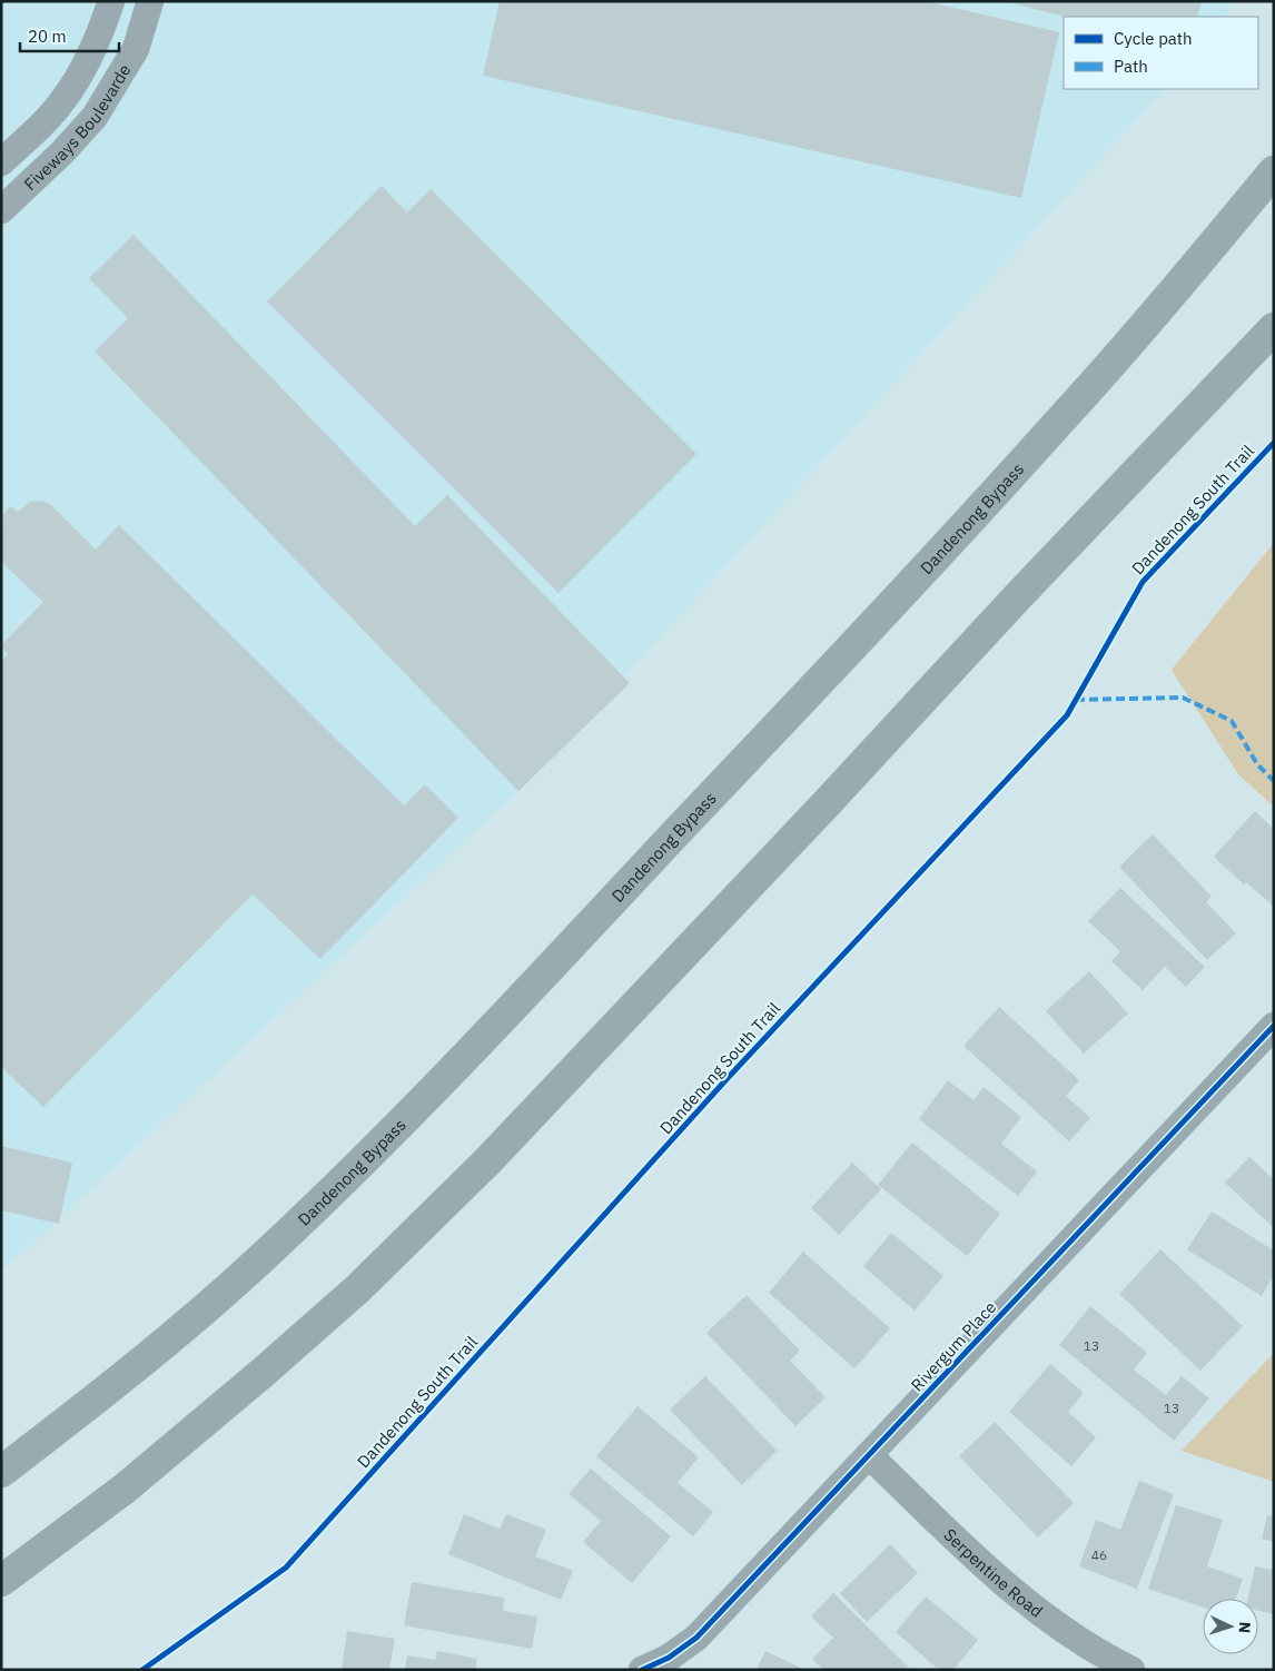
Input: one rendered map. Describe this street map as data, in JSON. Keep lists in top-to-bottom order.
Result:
{
  "streets": {
    "highway": ["Dandenong Bypass"],
    "street": ["Fiveways Boulevarde", "Rivergum Place", "Serpentine Road"],
    "cycle path": ["Dandenong South Trail"]
  },
  "crossings": [
    ["Rivergum Place", "Serpentine Road"]
  ],
  "house_numbers": ["13", "13", "46"],
  "legend": ["Cycle path", "Path"],
  "scale_bar": "20 m",
  "north": "right"
}
